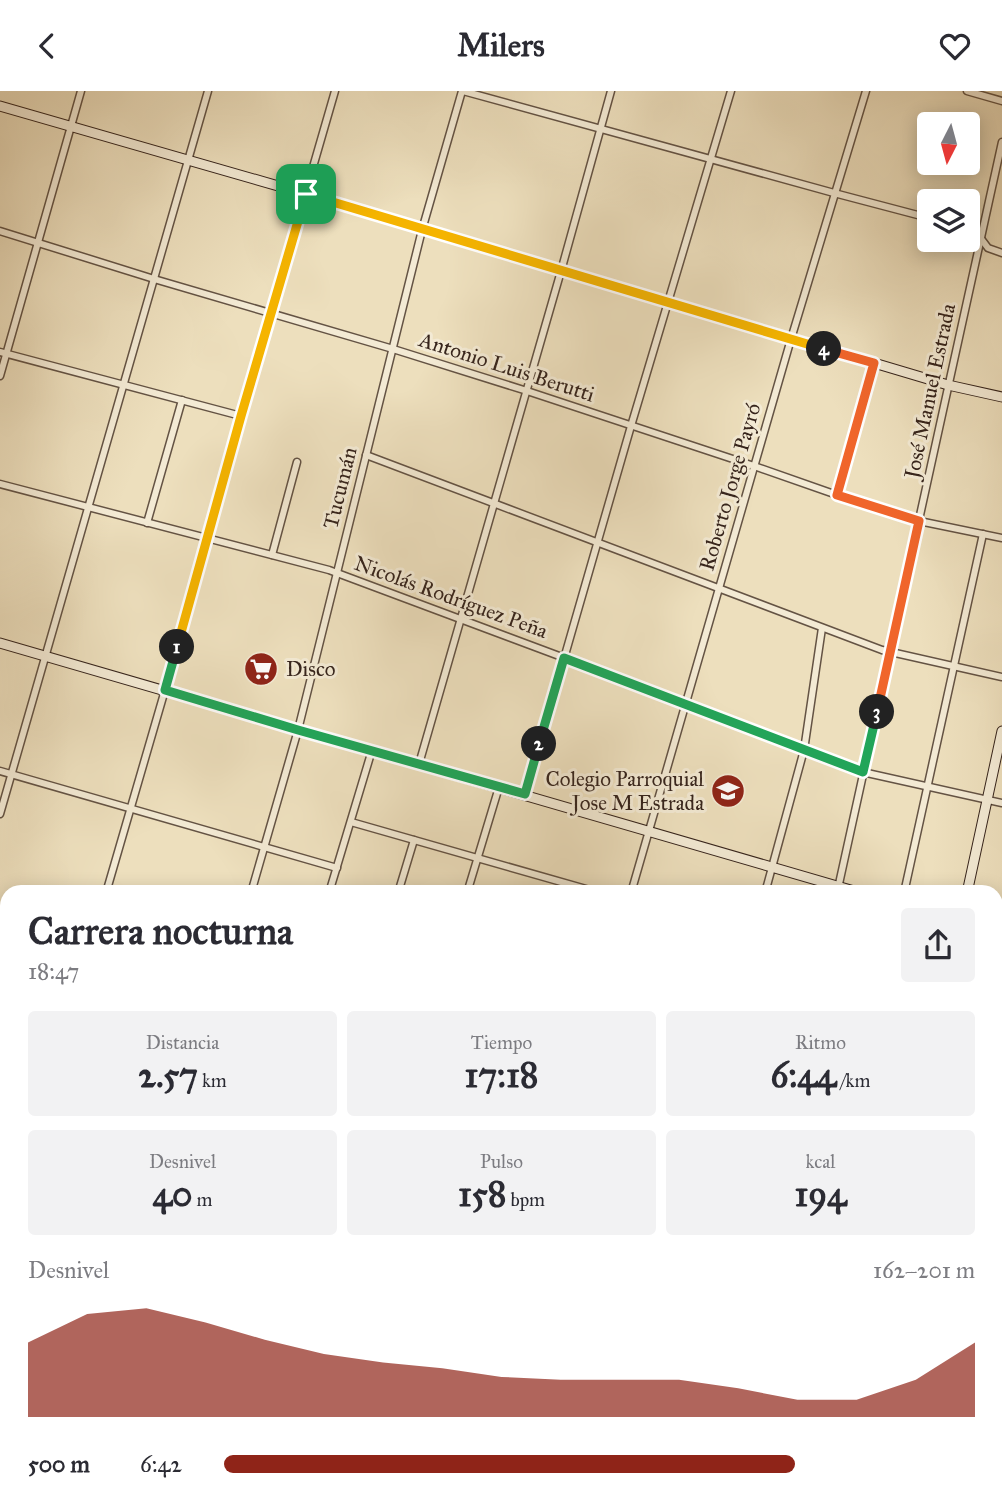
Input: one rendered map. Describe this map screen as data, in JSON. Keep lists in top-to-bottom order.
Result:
{
  "streets": {
    "street": [
      "Antonio Luis Berutti",
      "José Manuel Estrada",
      "Roberto Jorge Payró",
      "Tucumán",
      "Nicolás Rodríguez Peña"
    ]
  },
  "crossings": [
    ["Antonio Luis Berutti", "José Manuel Estrada"],
    ["Antonio Luis Berutti", "Roberto Jorge Payró"],
    ["Antonio Luis Berutti", "Tucumán"],
    ["José Manuel Estrada", "Nicolás Rodríguez Peña"],
    ["Roberto Jorge Payró", "Nicolás Rodríguez Peña"],
    ["Tucumán", "Nicolás Rodríguez Peña"]
  ],
  "places": {
    "supermarket": ["Disco"],
    "school or university": ["Colegio Parroquial Jose M Estrada"]
  },
  "north": "bottom",
  "page": {
    "header": "Milers",
    "pins": [
      "4",
      "1",
      "3",
      "2"
    ],
    "heading": ["Carrera nocturna", "18:47"],
    "stats": [
      ["Distancia", "2.57 km"],
      ["Tiempo", "17:18"],
      ["Ritmo", "6:44 /km"],
      ["Desnivel", "40 m"],
      ["Pulso", "158 bpm"],
      ["kcal", "194"]
    ],
    "chart": ["Desnivel", "162–201 m"],
    "list": [
      {
        "name": "500 m",
        "note": "6:42"
      }
    ]
  }
}
